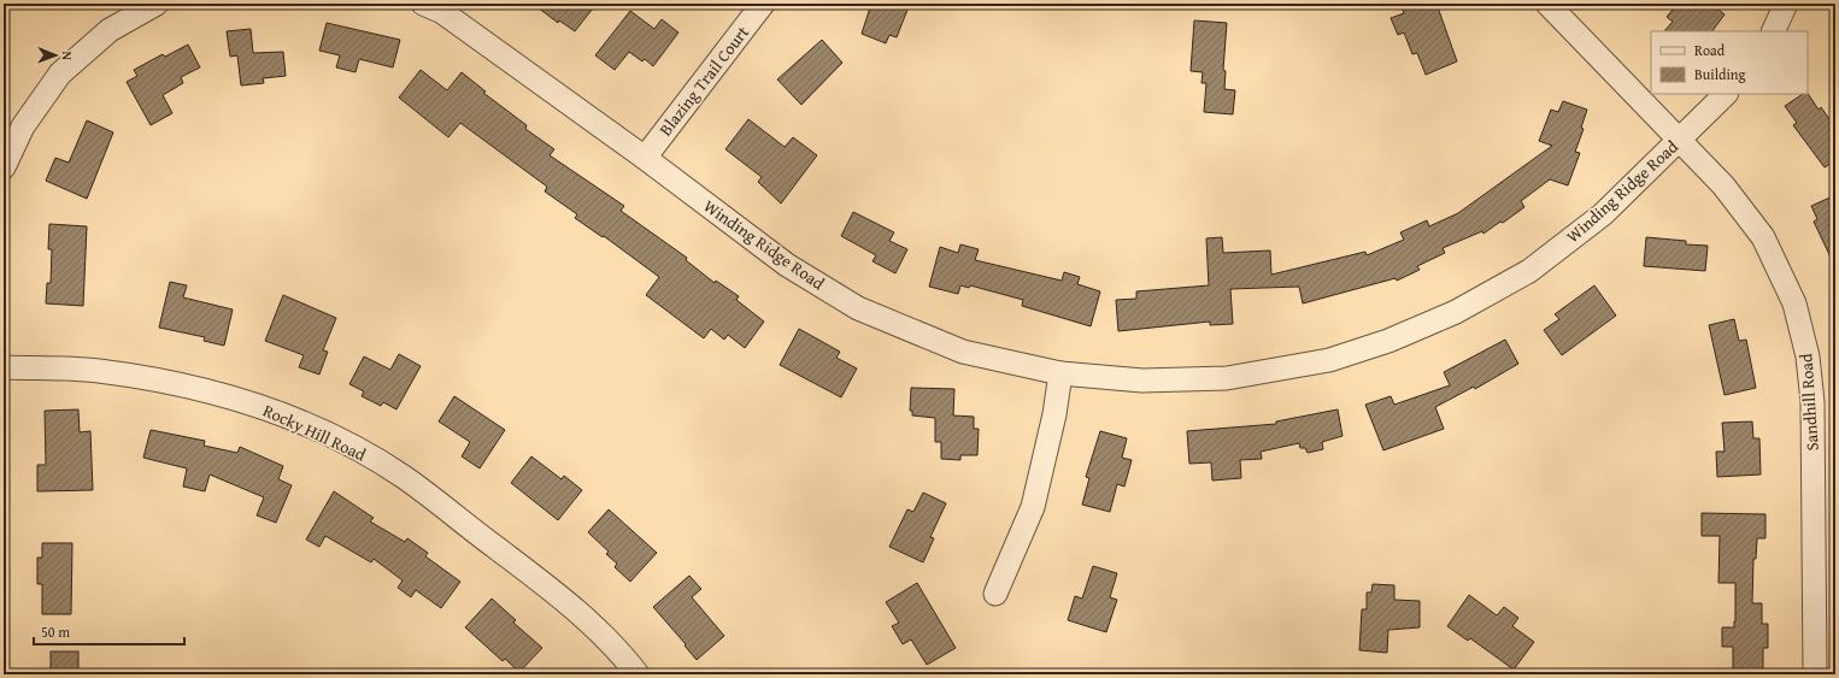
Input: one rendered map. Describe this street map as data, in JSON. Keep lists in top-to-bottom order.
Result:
{
  "streets": {
    "street": [
      "Blazing Trail Court",
      "Winding Ridge Road",
      "Sandhill Road",
      "Rocky Hill Road"
    ]
  },
  "crossings": [
    ["Blazing Trail Court", "Winding Ridge Road"],
    ["Winding Ridge Road", "Sandhill Road"]
  ],
  "legend": ["Road", "Building"],
  "scale_bar": "50 m",
  "north": "right"
}
